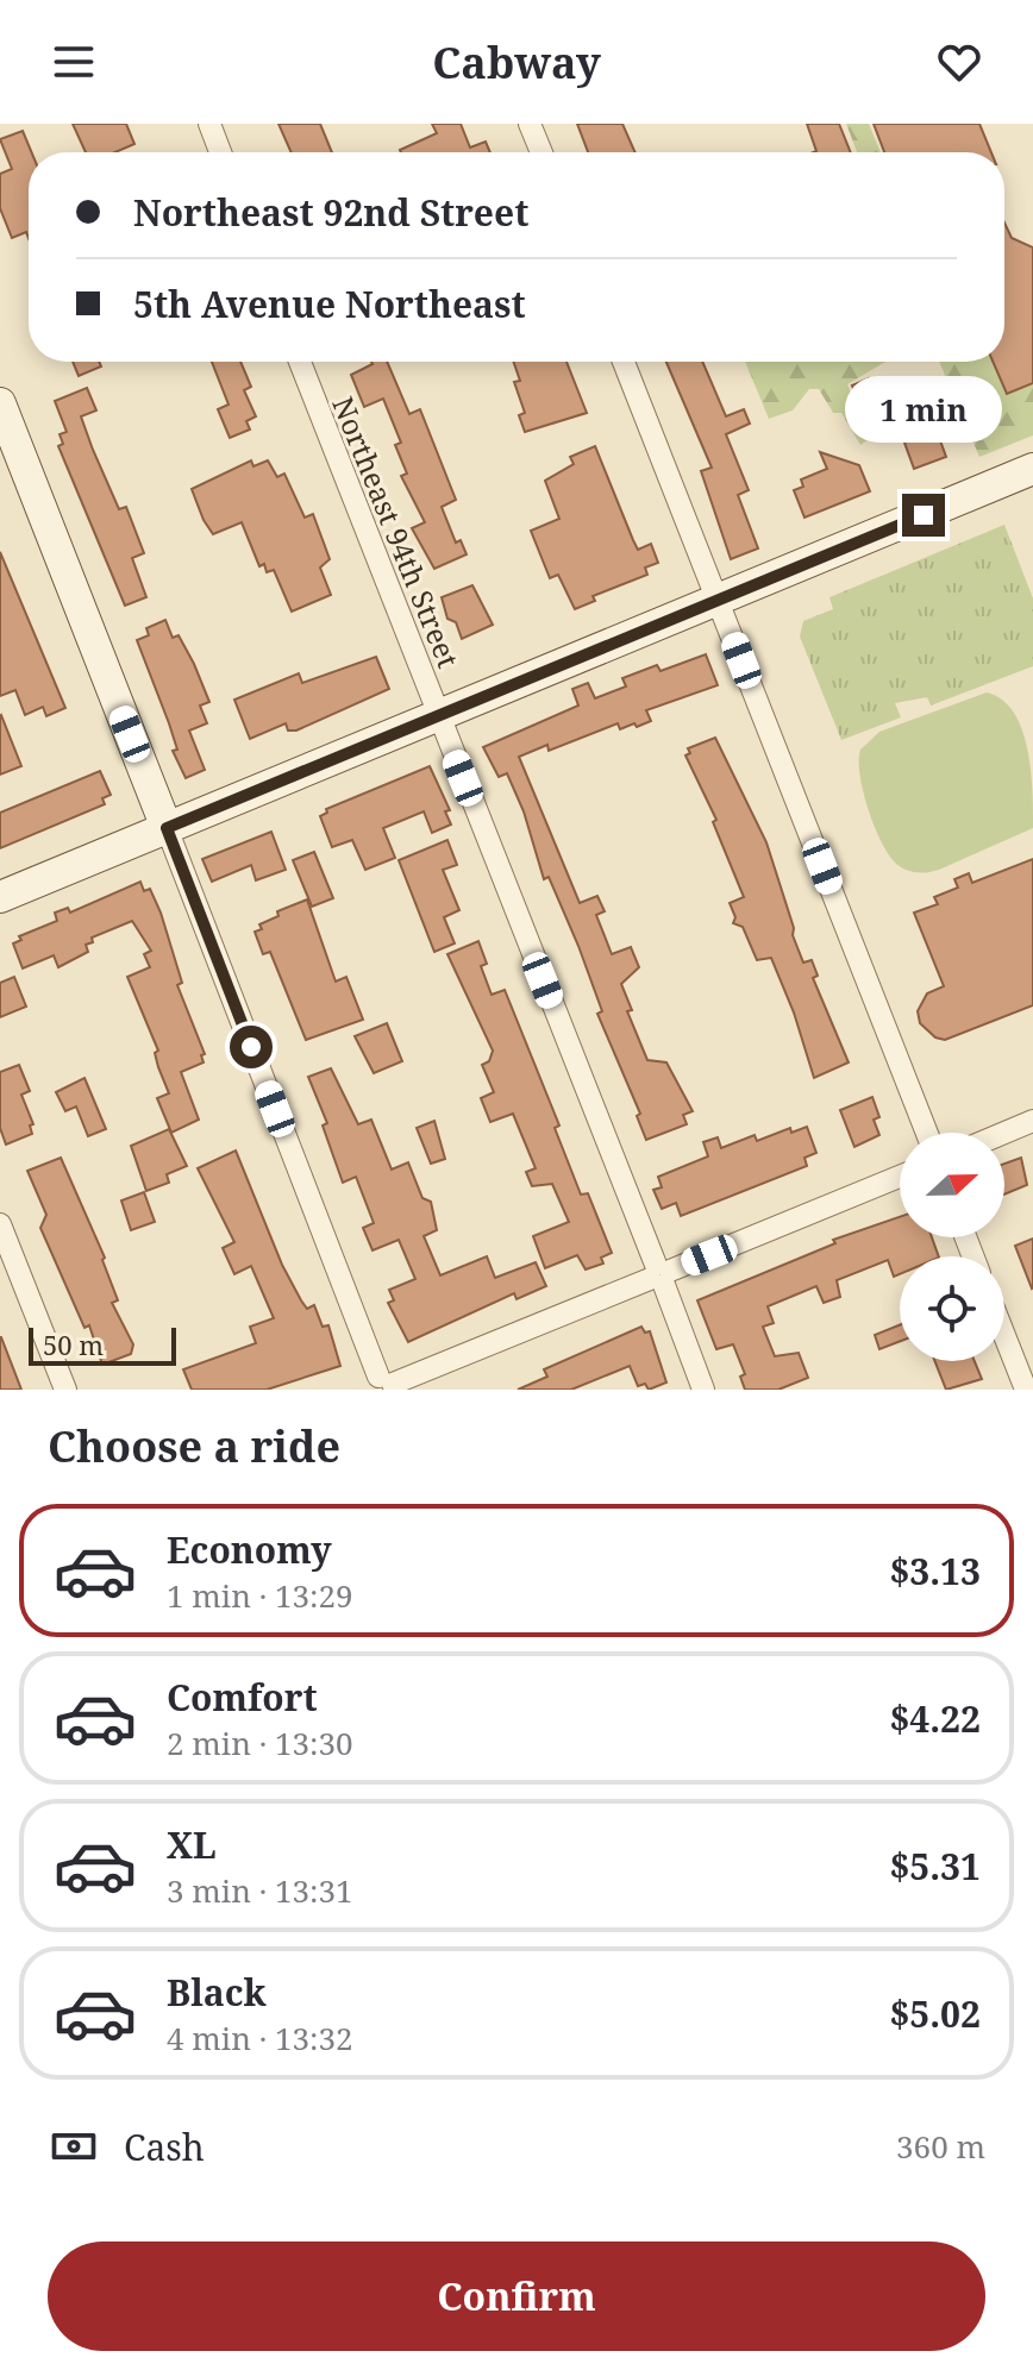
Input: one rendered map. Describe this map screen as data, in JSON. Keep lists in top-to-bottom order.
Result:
{
  "streets": {
    "street": ["Northeast 94th Street"]
  },
  "scale_bar": "50 m",
  "north": "right",
  "page": {
    "header": "Cabway",
    "banner": ["Northeast 92nd Street", "5th Avenue Northeast"],
    "bubble": "1 min",
    "scale": "50 m",
    "heading": "Choose a ride",
    "list": [
      {
        "name": "Economy",
        "note": "1 min · 13:29",
        "value": "$3.13"
      },
      {
        "name": "Comfort",
        "note": "2 min · 13:30",
        "value": "$4.22"
      },
      {
        "name": "XL",
        "note": "3 min · 13:31",
        "value": "$5.31"
      },
      {
        "name": "Black",
        "note": "4 min · 13:32",
        "value": "$5.02"
      }
    ],
    "pay": ["Cash", "360 m"],
    "buttons": "Confirm"
  }
}
